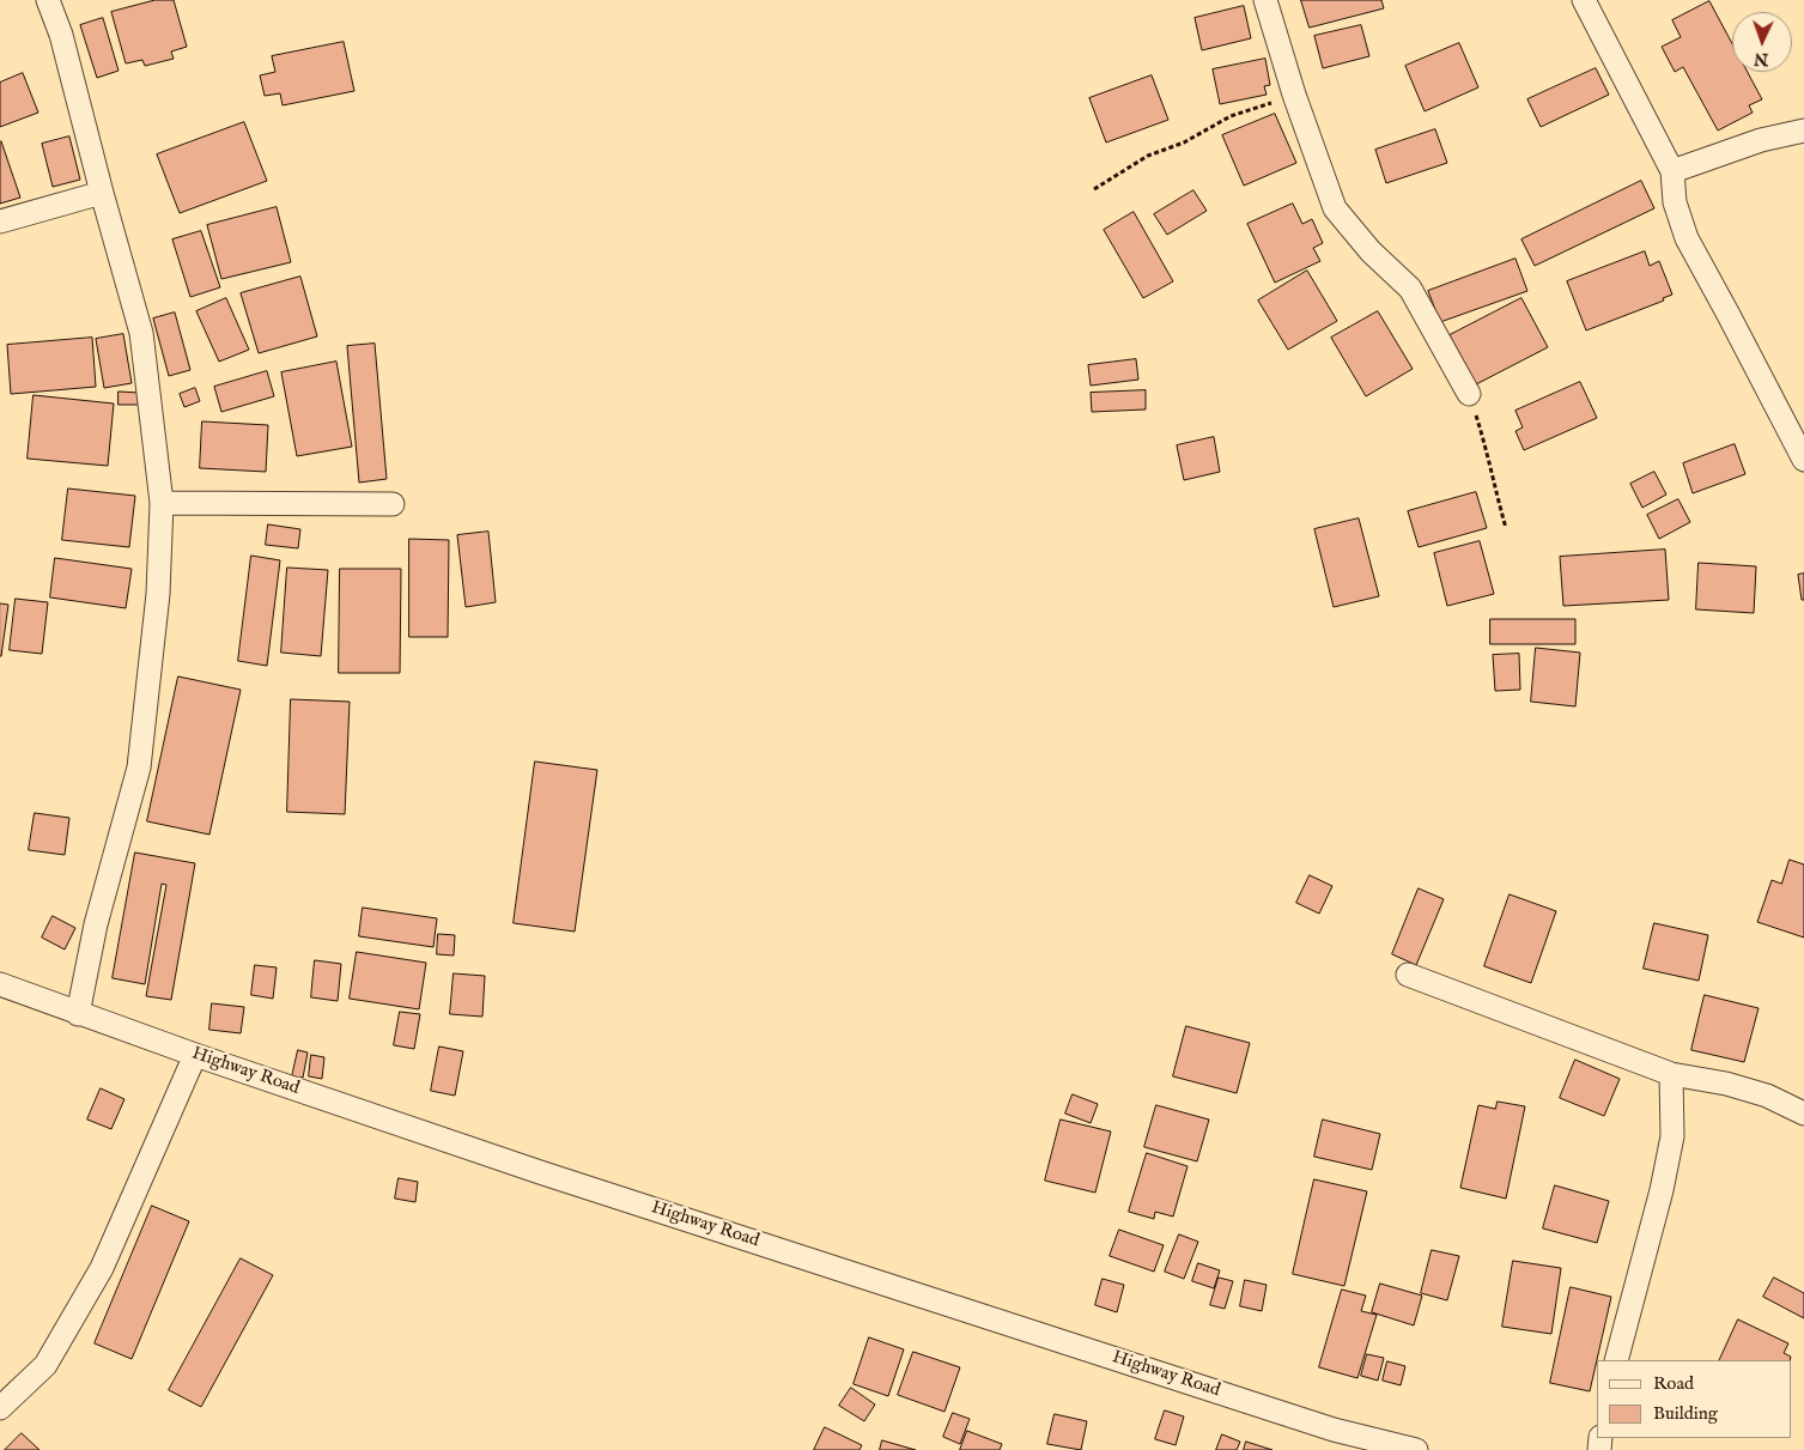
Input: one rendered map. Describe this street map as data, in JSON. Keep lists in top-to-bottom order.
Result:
{
  "streets": {
    "street": ["Highway Road"]
  },
  "legend": ["Road", "Building"],
  "north": "bottom"
}
